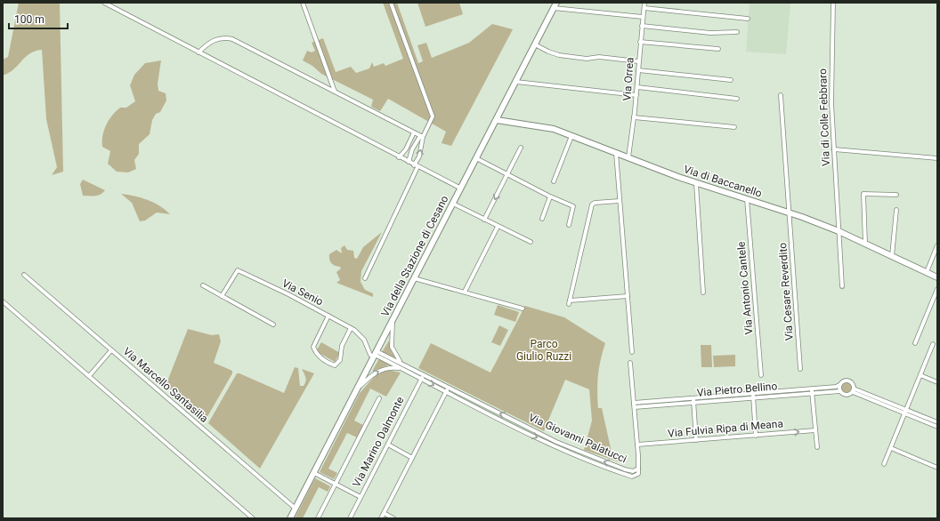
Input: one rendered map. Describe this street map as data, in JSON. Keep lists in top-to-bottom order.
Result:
{
  "streets": {
    "street": [
      "Via Orrea",
      "Via di Colle Febbraro",
      "Via di Baccanello",
      "Via della Stazione di Cesano",
      "Via Antonio Cantele",
      "Via Cesare Reverdito",
      "Via Senio",
      "Via Marcello Santasilia",
      "Via Pietro Bellino",
      "Via Fulvia Ripa di Meana",
      "Via Giovanni Palatucci",
      "Via Marino Dalmonte"
    ]
  },
  "crossings": [
    ["Via Orrea", "Via di Baccanello"],
    ["Via di Colle Febbraro", "Via di Baccanello"],
    ["Via di Baccanello", "Via della Stazione di Cesano"],
    ["Via di Baccanello", "Via Antonio Cantele"],
    ["Via di Baccanello", "Via Cesare Reverdito"],
    ["Via della Stazione di Cesano", "Via Senio"],
    ["Via della Stazione di Cesano", "Via Marcello Santasilia"],
    ["Via della Stazione di Cesano", "Via Giovanni Palatucci"],
    ["Via Senio", "Via Giovanni Palatucci"],
    ["Via Giovanni Palatucci", "Via Marino Dalmonte"]
  ],
  "parks": ["Parco Giulio Ruzzi"],
  "scale_bar": "100 m"
}
